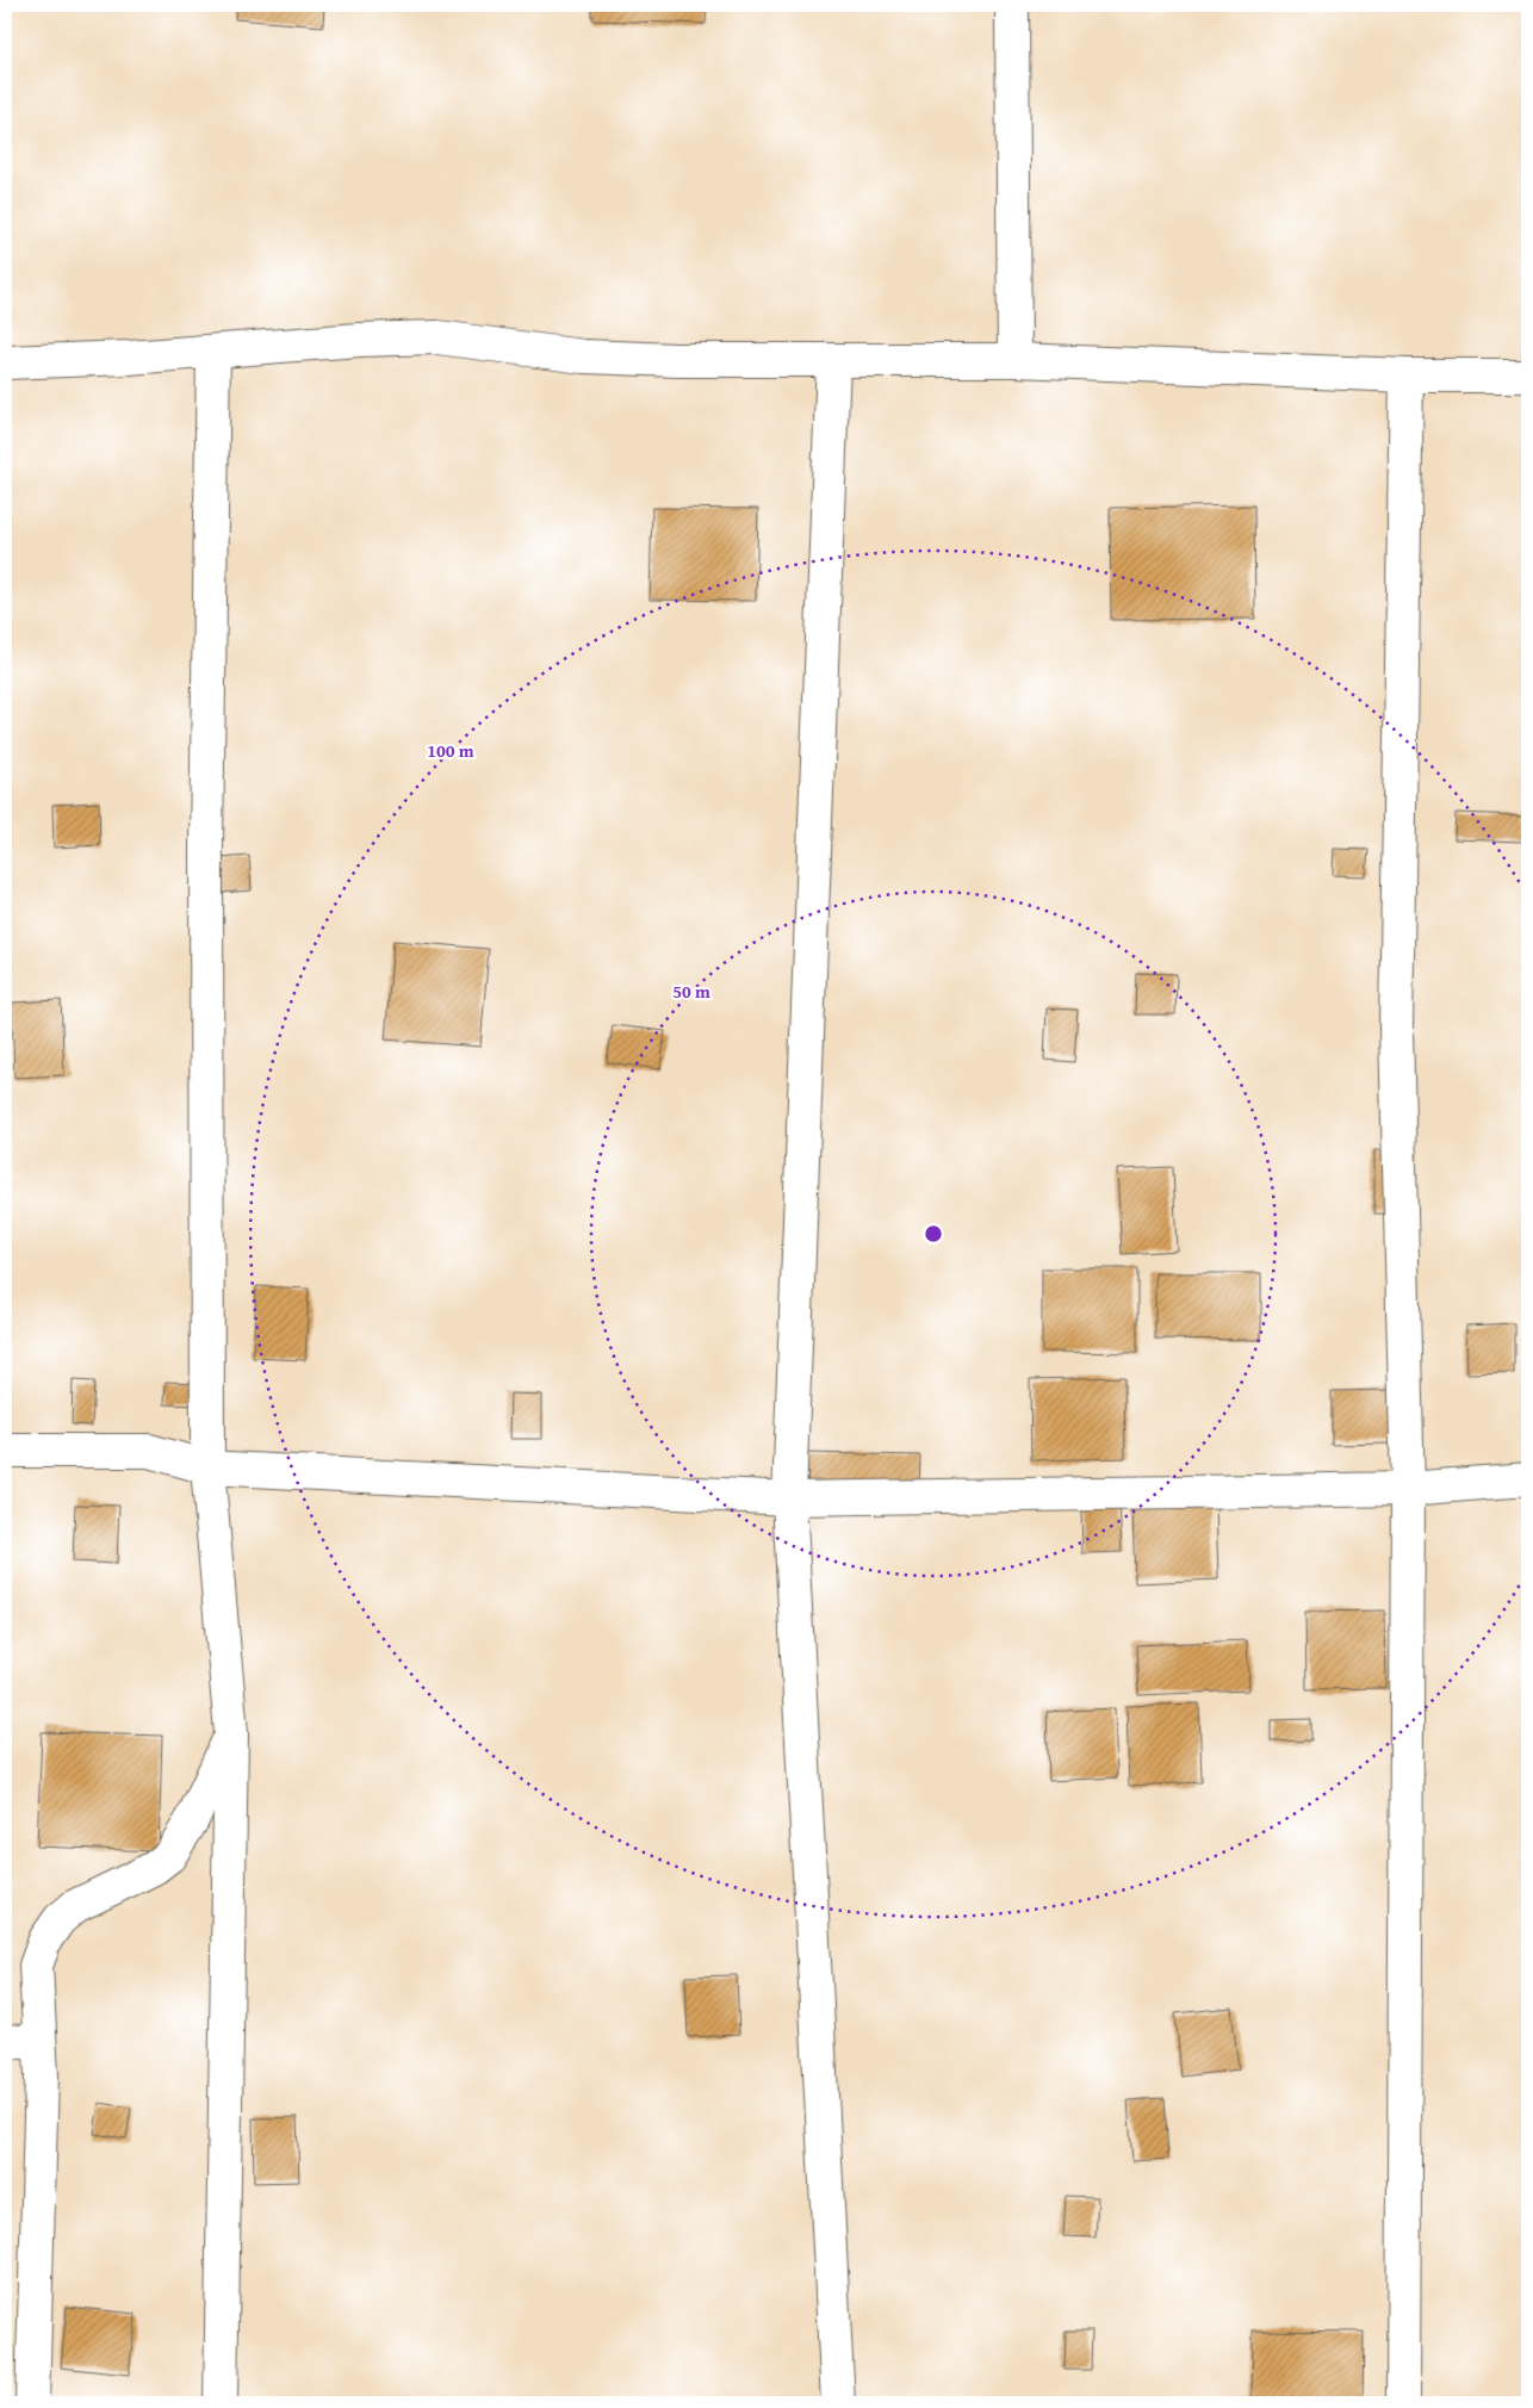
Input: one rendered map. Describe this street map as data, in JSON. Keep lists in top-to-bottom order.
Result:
{
  "rings": ["100 m", "50 m"]
}
